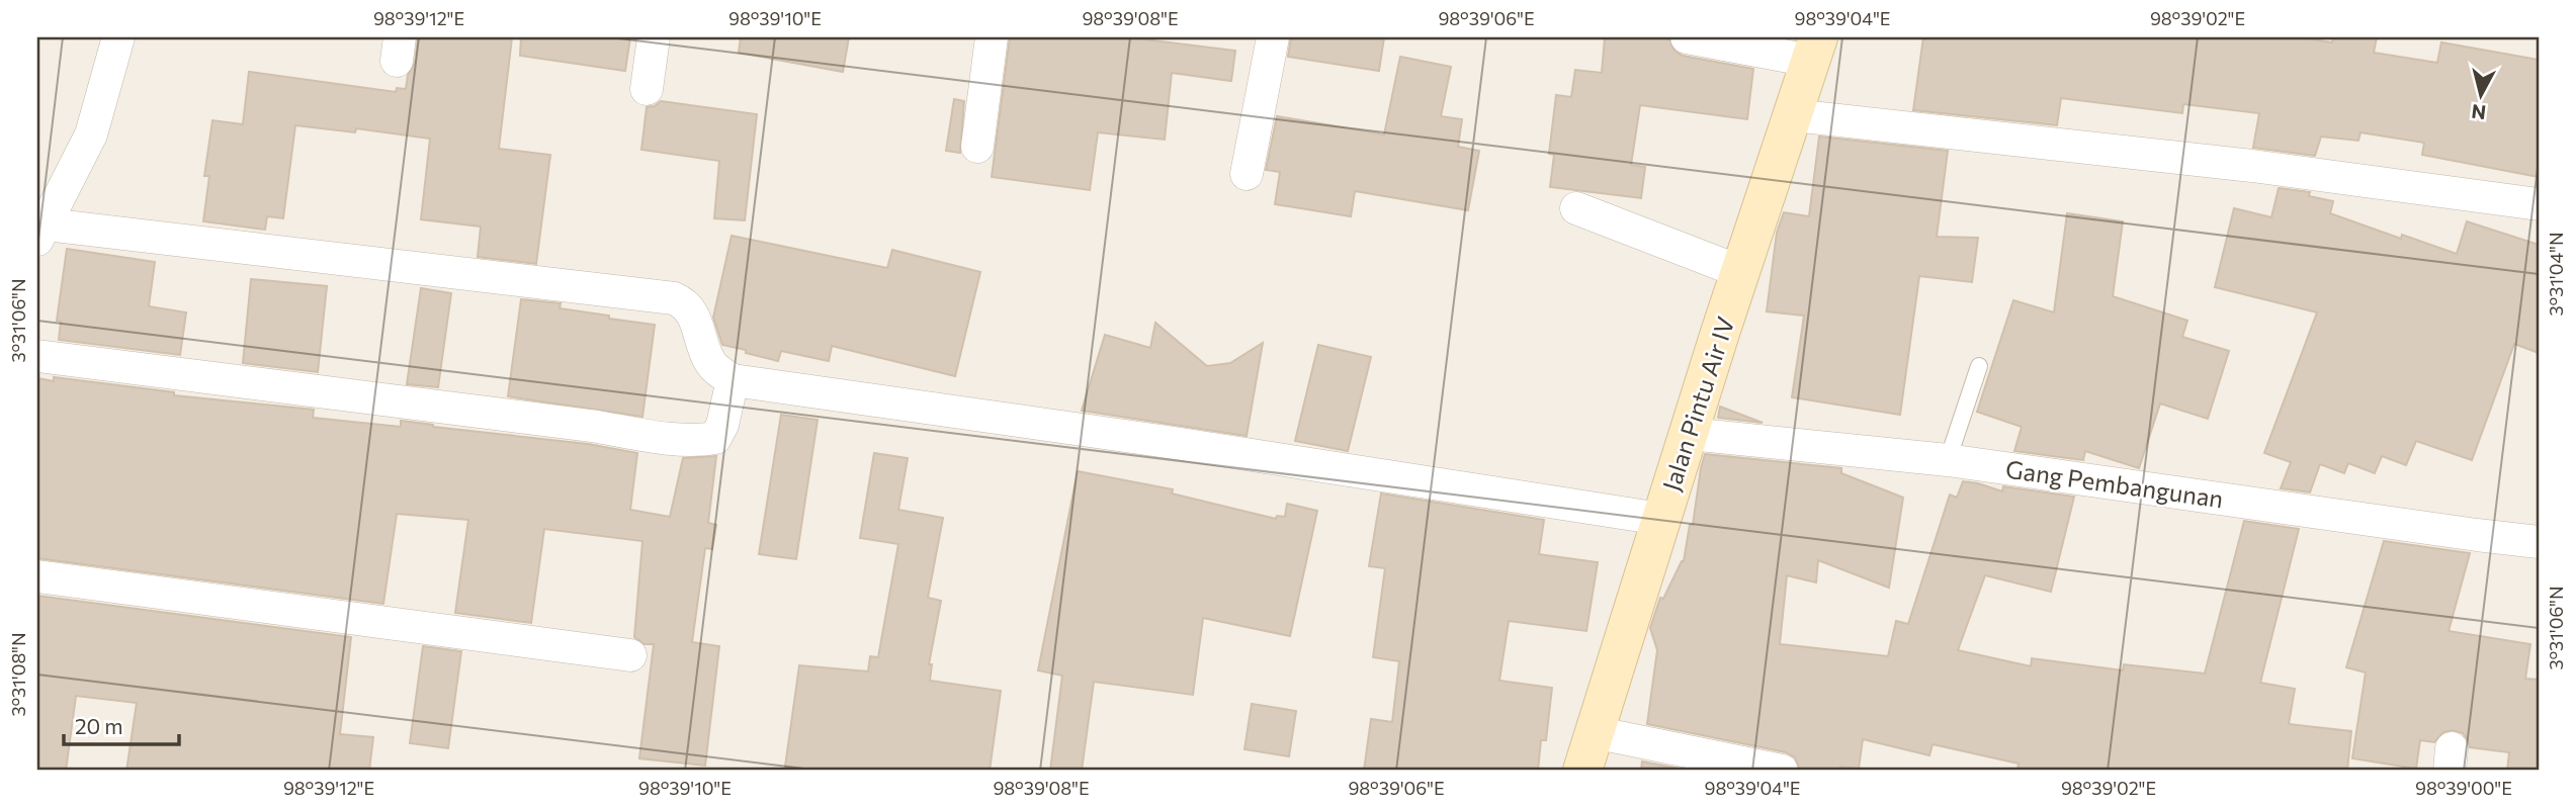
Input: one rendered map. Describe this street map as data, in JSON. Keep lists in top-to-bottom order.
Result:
{
  "streets": {
    "main road": ["Jalan Pintu Air IV"],
    "street": ["Gang Pembangunan"]
  },
  "crossings": [
    ["Jalan Pintu Air IV", "Gang Pembangunan"]
  ],
  "scale_bar": "20 m",
  "north": "bottom",
  "coordinates": [
    "98°39'12\"E",
    "98°39'10\"E",
    "98°39'08\"E",
    "98°39'06\"E",
    "98°39'04\"E",
    "98°39'02\"E",
    "3°31'04\"N",
    "3°31'06\"N",
    "3°31'08\"N",
    "98°39'00\"E"
  ]
}
